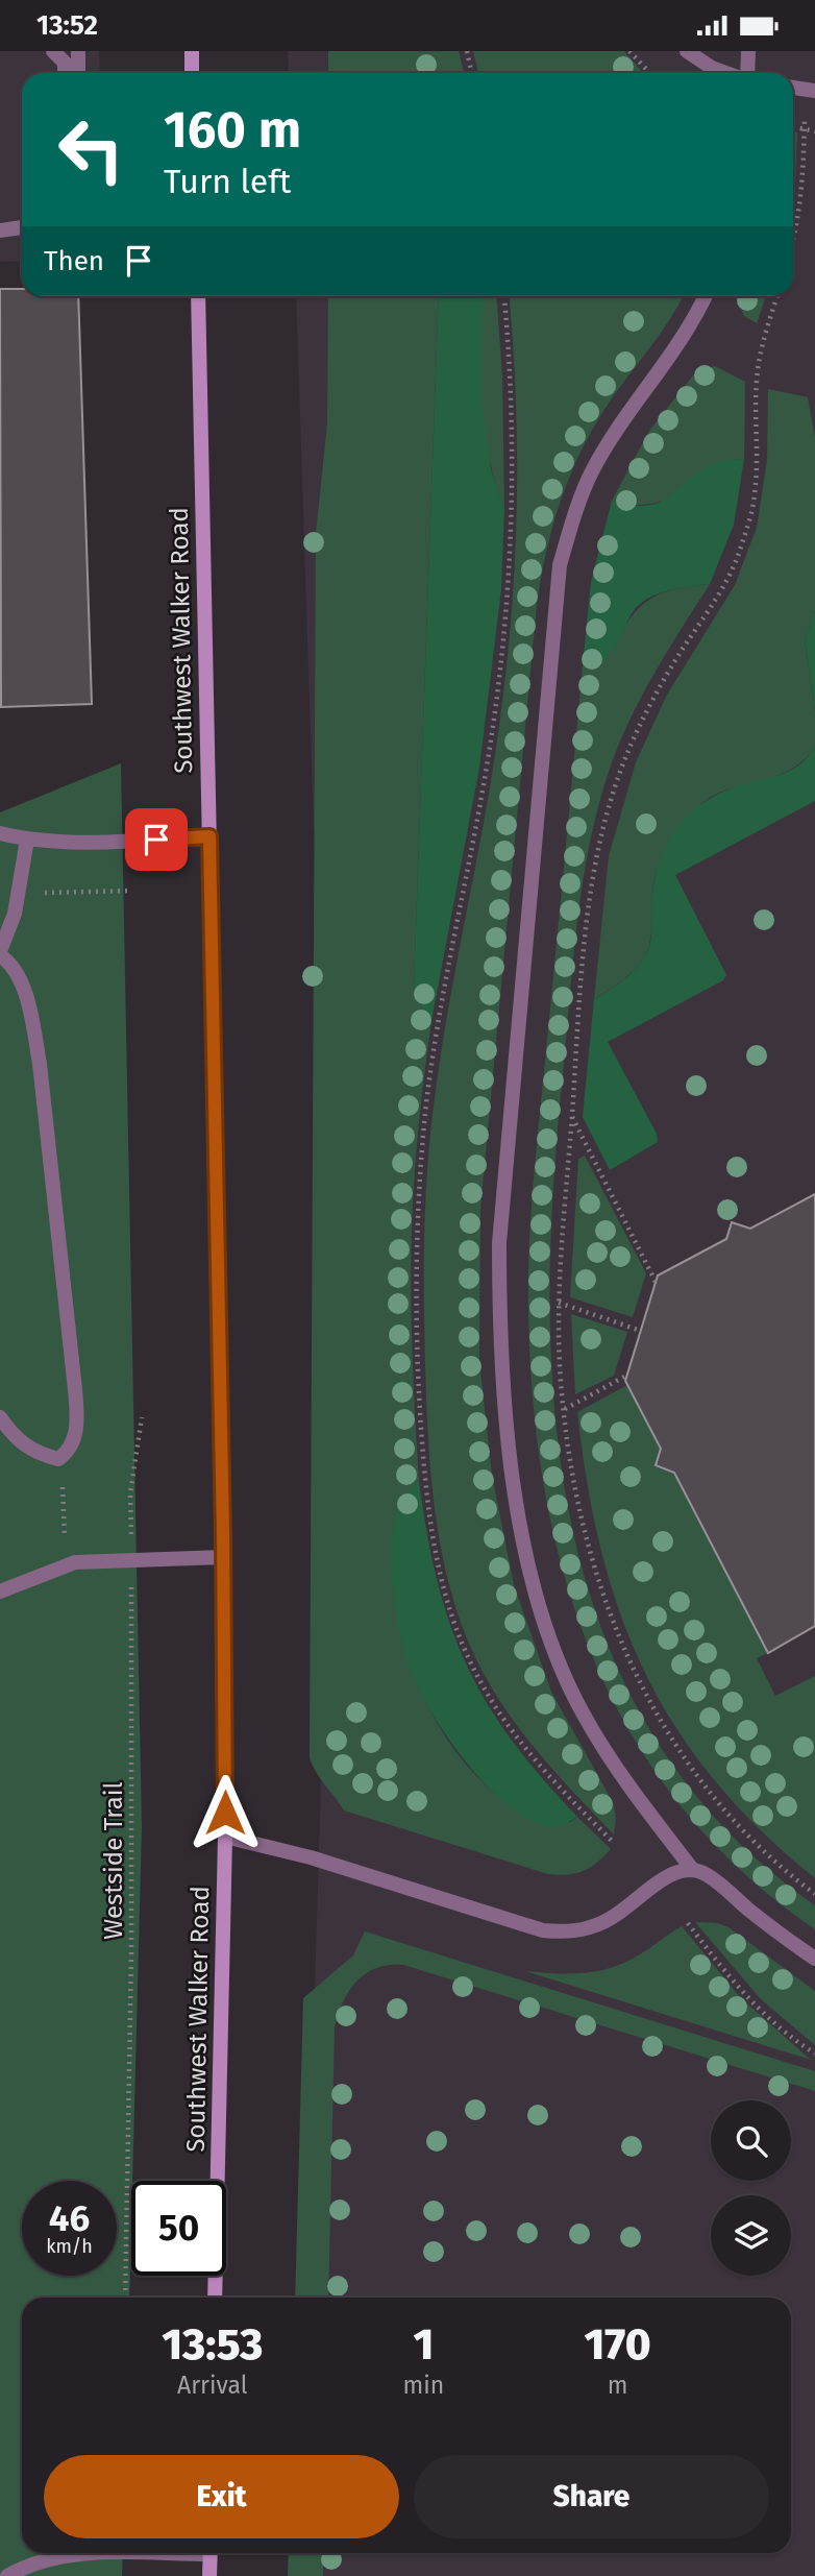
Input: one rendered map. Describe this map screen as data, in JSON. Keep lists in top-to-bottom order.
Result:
{
  "streets": {
    "main road": ["Southwest Walker Road"],
    "path": ["Westside Trail"]
  },
  "page": {
    "status": "13:52",
    "turn": ["160 m", "Turn left"],
    "then": "Then",
    "speed": "46 km/h",
    "limit": "50",
    "eta": [
      "13:53",
      "Arrival",
      "1",
      "min",
      "170",
      "m"
    ],
    "buttons": ["Exit", "Share"]
  }
}
